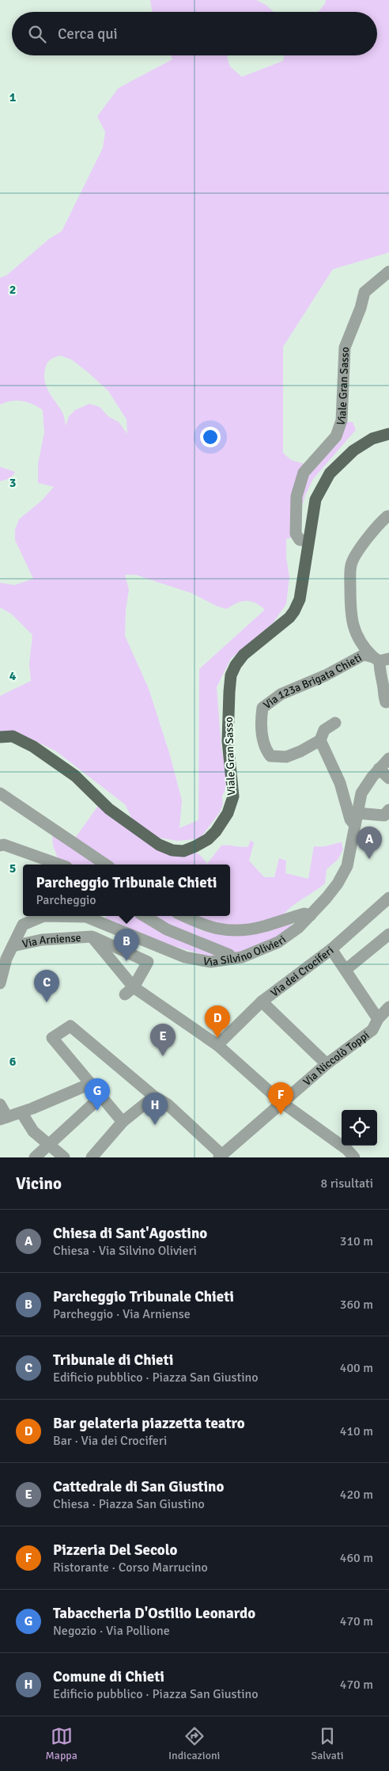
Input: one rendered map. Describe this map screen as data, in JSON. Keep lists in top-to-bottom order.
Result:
{
  "streets": {
    "main road": ["Viale Gran Sasso"],
    "street": [
      "Via 123a Brigata Chieti",
      "Via Arniense",
      "Via Silvino Olivieri",
      "Via dei Crociferi",
      "Via Niccolò Toppi"
    ]
  },
  "crossings": [
    ["Via Arniense", "Via Silvino Olivieri"],
    ["Via Arniense", "Via dei Crociferi"],
    ["Via Arniense", "Via Niccolò Toppi"]
  ],
  "page": {
    "search": "Cerca qui",
    "pins": [
      "A",
      "B",
      "C",
      "D",
      "E",
      "G",
      "F",
      "H"
    ],
    "popup": ["Parcheggio Tribunale Chieti", "Parcheggio"],
    "heading": ["Vicino", "8 risultati"],
    "list": [
      {
        "mark": "A",
        "name": "Chiesa di Sant'Agostino",
        "note": "Chiesa · Via Silvino Olivieri",
        "value": "310 m"
      },
      {
        "mark": "B",
        "name": "Parcheggio Tribunale Chieti",
        "note": "Parcheggio · Via Arniense",
        "value": "360 m"
      },
      {
        "mark": "C",
        "name": "Tribunale di Chieti",
        "note": "Edificio pubblico · Piazza San Giustino",
        "value": "400 m"
      },
      {
        "mark": "D",
        "name": "Bar gelateria piazzetta teatro",
        "note": "Bar · Via dei Crociferi",
        "value": "410 m"
      },
      {
        "mark": "E",
        "name": "Cattedrale di San Giustino",
        "note": "Chiesa · Piazza San Giustino",
        "value": "420 m"
      },
      {
        "mark": "F",
        "name": "Pizzeria Del Secolo",
        "note": "Ristorante · Corso Marrucino",
        "value": "460 m"
      },
      {
        "mark": "G",
        "name": "Tabaccheria D'Ostilio Leonardo",
        "note": "Negozio · Via Pollione",
        "value": "470 m"
      },
      {
        "mark": "H",
        "name": "Comune di Chieti",
        "note": "Edificio pubblico · Piazza San Giustino",
        "value": "470 m"
      }
    ],
    "nav": ["Mappa", "Indicazioni", "Salvati"]
  },
  "grid": {
    "rows": [
      "1",
      "2",
      "3",
      "4",
      "5",
      "6"
    ]
  }
}
